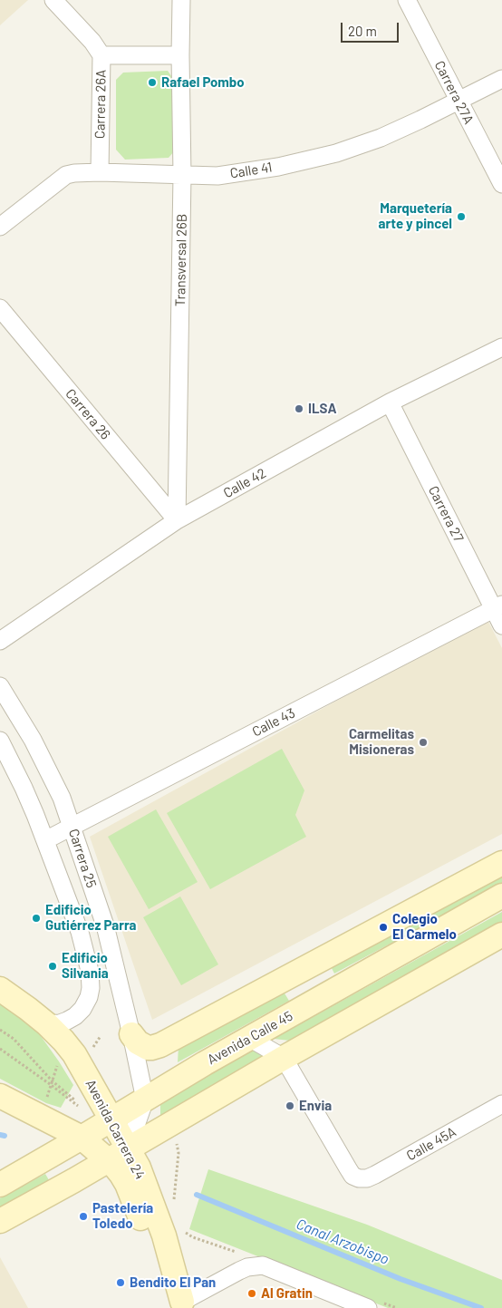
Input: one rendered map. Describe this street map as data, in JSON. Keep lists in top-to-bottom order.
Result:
{
  "streets": {
    "main road": ["Avenida Calle 45", "Avenida Carrera 24"],
    "street": [
      "Carrera 27A",
      "Carrera 26A",
      "Calle 41",
      "Transversal 26B",
      "Carrera 26",
      "Calle 42",
      "Carrera 27",
      "Calle 43",
      "Carrera 25",
      "Calle 45A"
    ]
  },
  "crossings": [
    ["Carrera 27A", "Calle 41"],
    ["Carrera 26A", "Calle 41"],
    ["Calle 41", "Transversal 26B"],
    ["Transversal 26B", "Carrera 26"],
    ["Transversal 26B", "Calle 42"],
    ["Carrera 26", "Calle 42"],
    ["Calle 42", "Carrera 27"],
    ["Carrera 27", "Calle 43"],
    ["Calle 43", "Carrera 25"],
    ["Carrera 25", "Avenida Calle 45"],
    ["Carrera 25", "Avenida Carrera 24"],
    ["Avenida Calle 45", "Avenida Carrera 24"]
  ],
  "water": ["Canal Arzobispo"],
  "places": [
    "Rafael Pombo",
    "Marquetería arte y pincel",
    "ILSA",
    "Carmelitas Misioneras",
    "Edificio Gutiérrez Parra",
    "Colegio El Carmelo",
    "Edificio Silvania",
    "Envia",
    "Pastelería Toledo",
    "Bendito El Pan",
    "Al Gratin"
  ],
  "scale_bar": "20 m"
}
